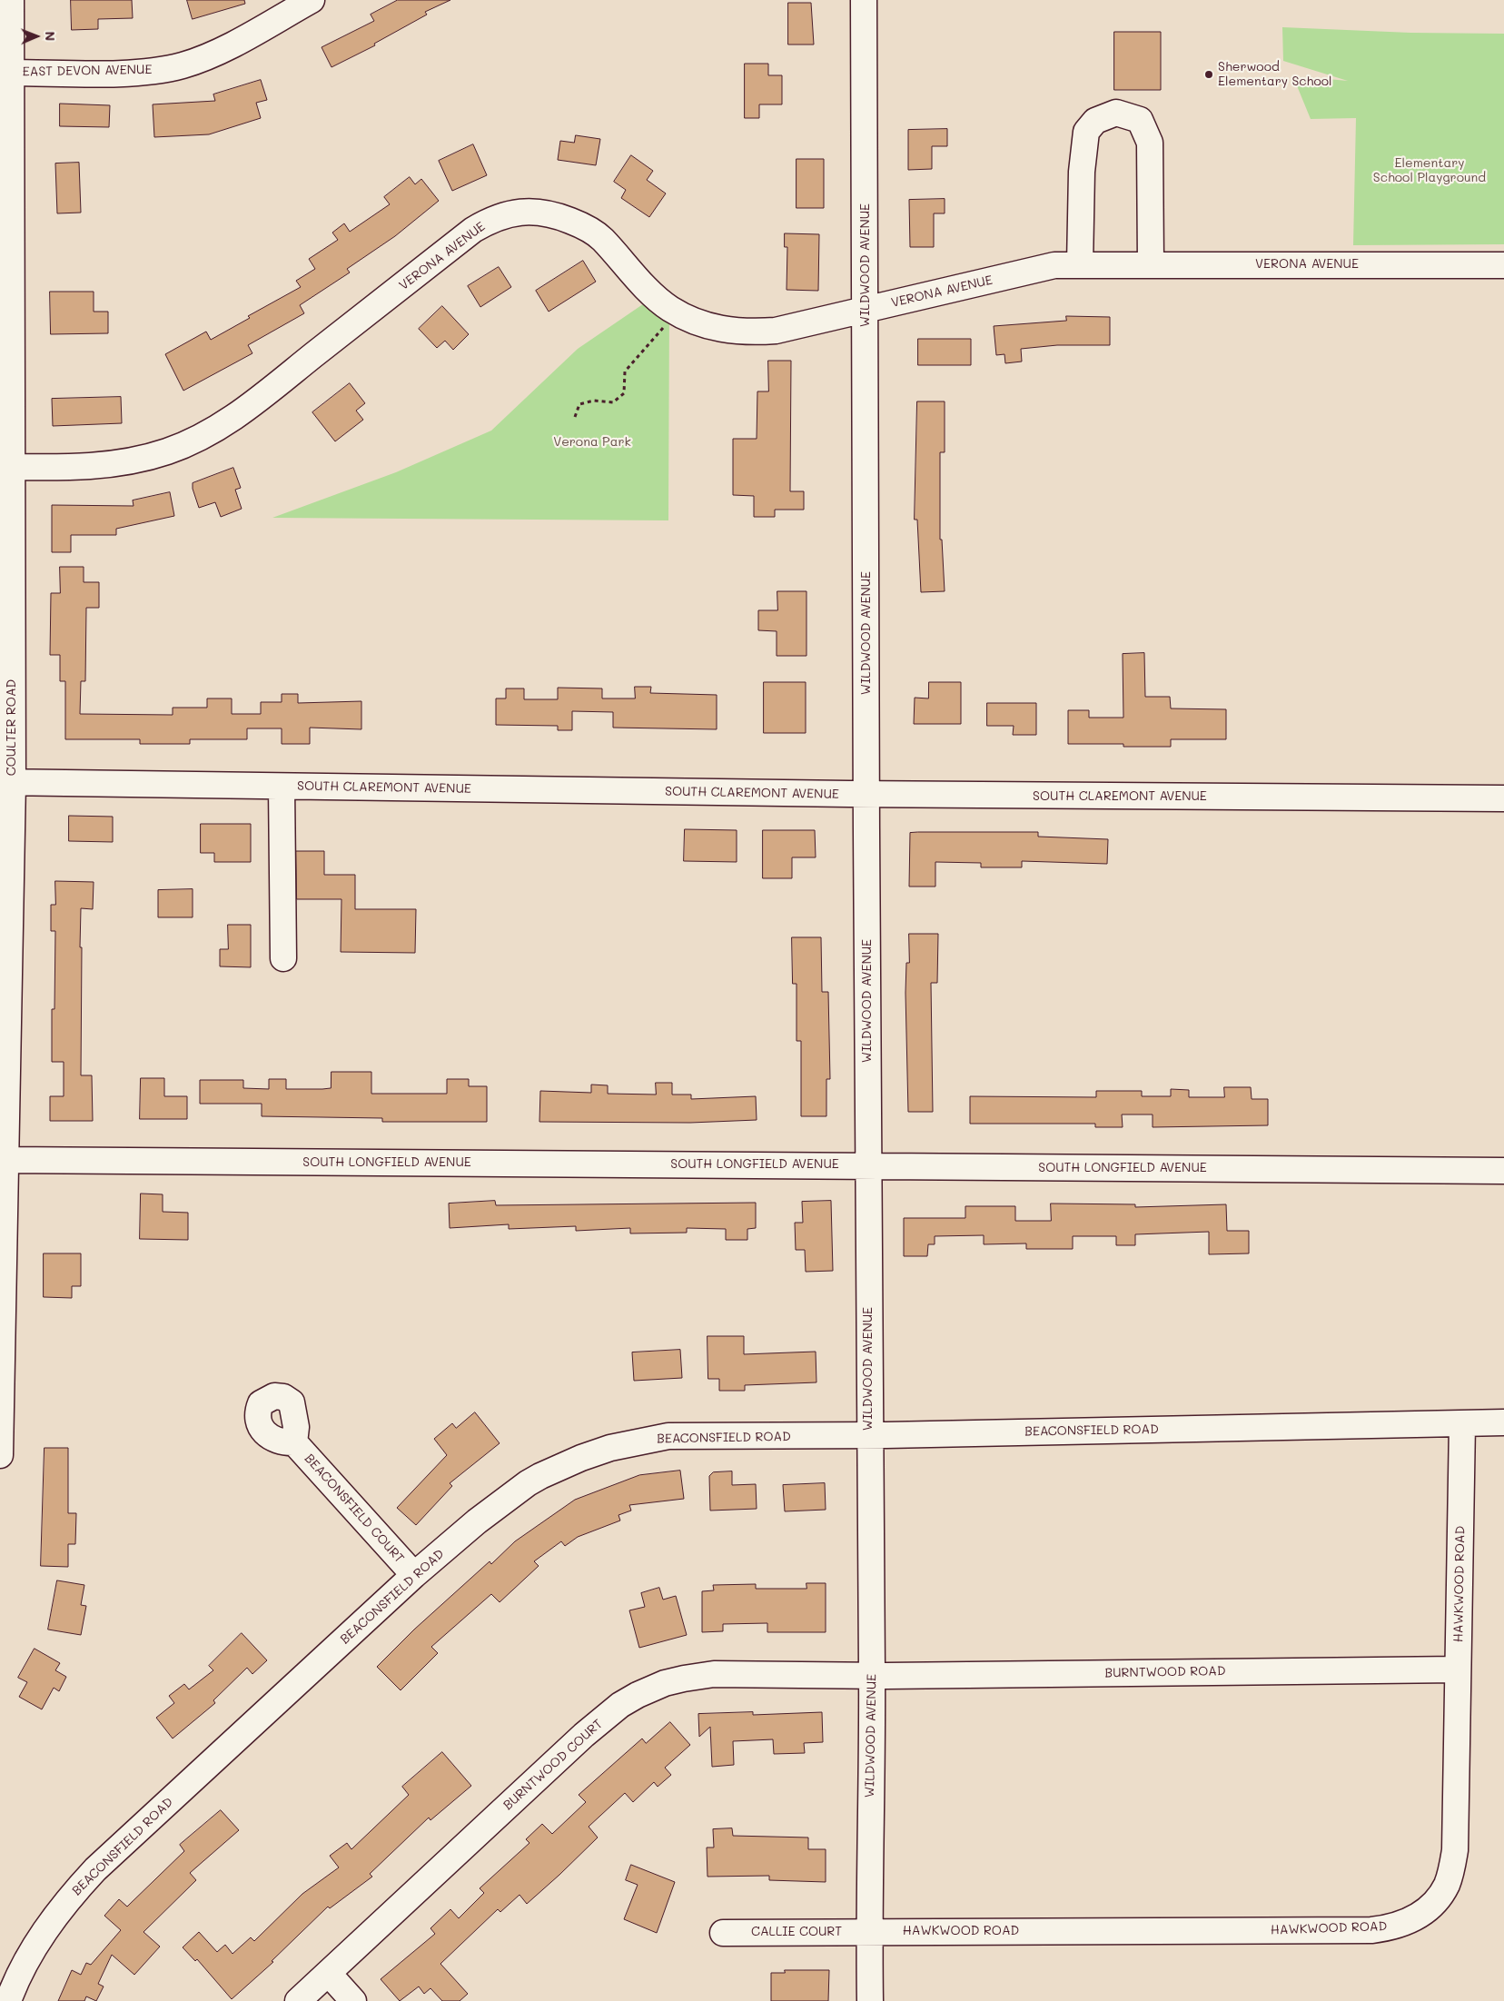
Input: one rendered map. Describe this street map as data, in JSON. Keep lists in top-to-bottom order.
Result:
{
  "streets": {
    "street": [
      "EAST DEVON AVENUE",
      "VERONA AVENUE",
      "WILDWOOD AVENUE",
      "COULTER ROAD",
      "SOUTH CLAREMONT AVENUE",
      "SOUTH LONGFIELD AVENUE",
      "BEACONSFIELD ROAD",
      "BEACONSFIELD COURT",
      "HAWKWOOD ROAD",
      "BURNTWOOD ROAD",
      "BURNTWOOD COURT",
      "CALLIE COURT"
    ]
  },
  "crossings": [
    ["EAST DEVON AVENUE", "COULTER ROAD"],
    ["VERONA AVENUE", "WILDWOOD AVENUE"],
    ["VERONA AVENUE", "COULTER ROAD"],
    ["WILDWOOD AVENUE", "SOUTH CLAREMONT AVENUE"],
    ["WILDWOOD AVENUE", "SOUTH LONGFIELD AVENUE"],
    ["WILDWOOD AVENUE", "BEACONSFIELD ROAD"],
    ["WILDWOOD AVENUE", "HAWKWOOD ROAD"],
    ["WILDWOOD AVENUE", "BURNTWOOD ROAD"],
    ["WILDWOOD AVENUE", "BURNTWOOD COURT"],
    ["WILDWOOD AVENUE", "CALLIE COURT"],
    ["COULTER ROAD", "SOUTH CLAREMONT AVENUE"],
    ["COULTER ROAD", "SOUTH LONGFIELD AVENUE"],
    ["BEACONSFIELD ROAD", "BEACONSFIELD COURT"],
    ["BEACONSFIELD ROAD", "HAWKWOOD ROAD"],
    ["HAWKWOOD ROAD", "BURNTWOOD ROAD"],
    ["HAWKWOOD ROAD", "CALLIE COURT"],
    ["BURNTWOOD ROAD", "BURNTWOOD COURT"]
  ],
  "parks": ["Elementary School Playground", "Verona Park"],
  "places": ["Sherwood Elementary School"],
  "north": "right"
}
